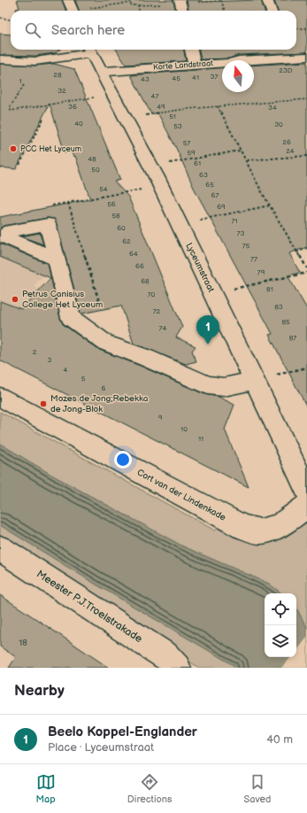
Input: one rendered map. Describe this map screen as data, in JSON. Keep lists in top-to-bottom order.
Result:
{
  "streets": {
    "street": [
      "Korte Landstraat",
      "Lyceumstraat",
      "Cort van der Lindenkade",
      "Meester P.J.Troelstrakade"
    ]
  },
  "crossings": [
    ["Korte Landstraat", "Lyceumstraat"]
  ],
  "places": ["PCC Het Lyceum", "Petrus Canisius College Het Lyceum", "Mozes de Jong;Rebekka de Jong-Blok"],
  "house_numbers": [
    "23D",
    "28",
    "37",
    "41",
    "45",
    "43",
    "1",
    "32",
    "47",
    "36",
    "49",
    "34",
    "51",
    "40",
    "30",
    "53",
    "26",
    "57",
    "24",
    "59",
    "48",
    "61",
    "50",
    "63",
    "65",
    "54",
    "67",
    "56",
    "69",
    "58",
    "71",
    "60",
    "73",
    "62",
    "75",
    "64",
    "77",
    "66",
    "79",
    "68",
    "81",
    "70",
    "83",
    "72",
    "85",
    "74",
    "87",
    "2",
    "3",
    "4",
    "5",
    "6",
    "9",
    "10",
    "11",
    "18"
  ],
  "north": "top",
  "page": {
    "search": "Search here",
    "pins": "1",
    "heading": "Nearby",
    "list": [
      {
        "mark": "1",
        "name": "Beelo Koppel-Englander",
        "note": "Place · Lyceumstraat",
        "value": "40 m"
      }
    ],
    "nav": ["Map", "Directions", "Saved"]
  }
}
